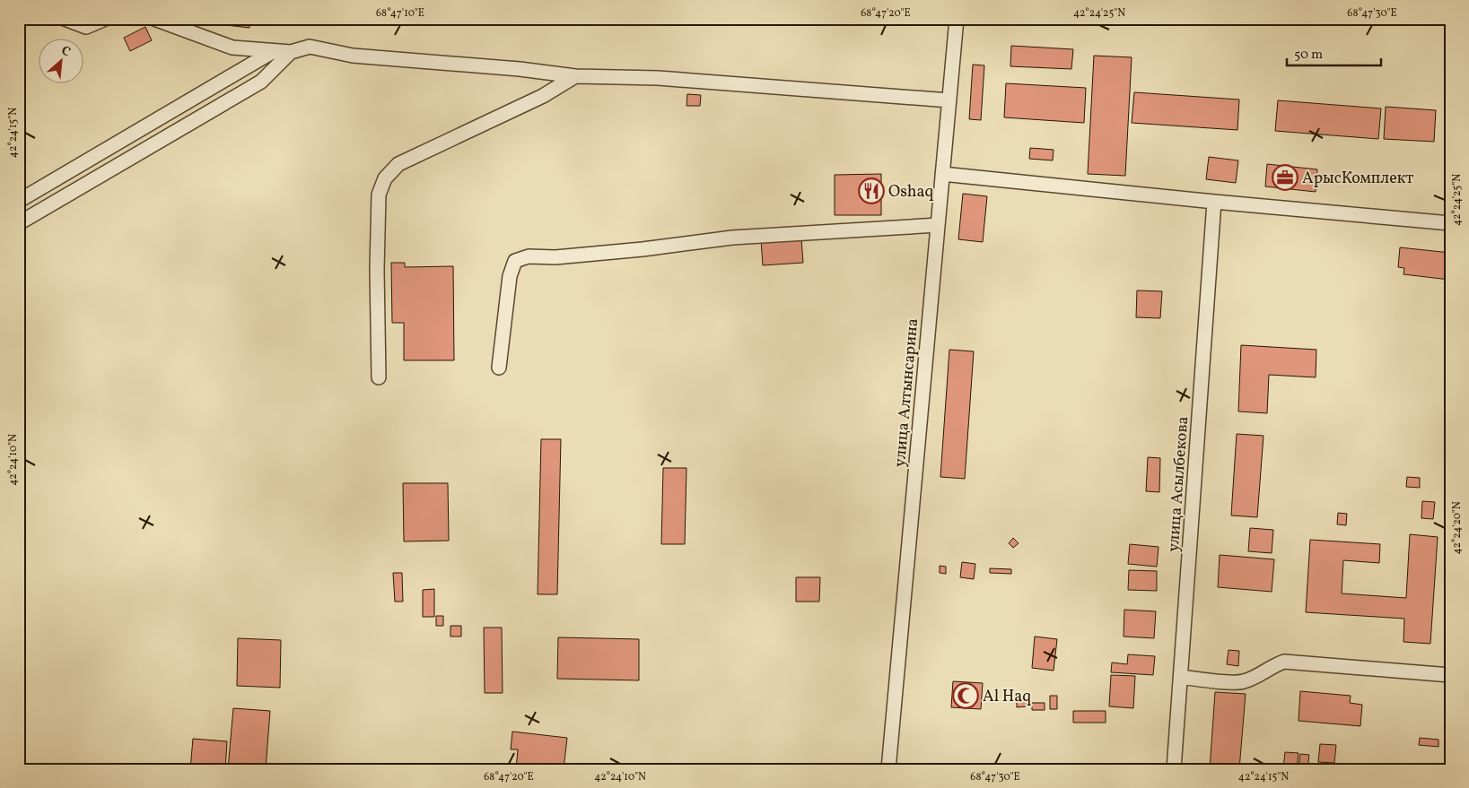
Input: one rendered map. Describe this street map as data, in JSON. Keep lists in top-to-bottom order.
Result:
{
  "streets": {
    "street": ["улица Алтынсарина", "улица Асылбекова"]
  },
  "places": {
    "office": ["АрысКомплект"],
    "restaurant": ["Oshaq"],
    "mosque": ["Al Haq"]
  },
  "scale_bar": "50 m",
  "north": "top right",
  "coordinates": [
    "68°47'10\"E",
    "68°47'20\"E",
    "42°24'25\"N",
    "68°47'30\"E",
    "42°24'15\"N",
    "42°24'10\"N",
    "42°24'20\"N"
  ]
}
